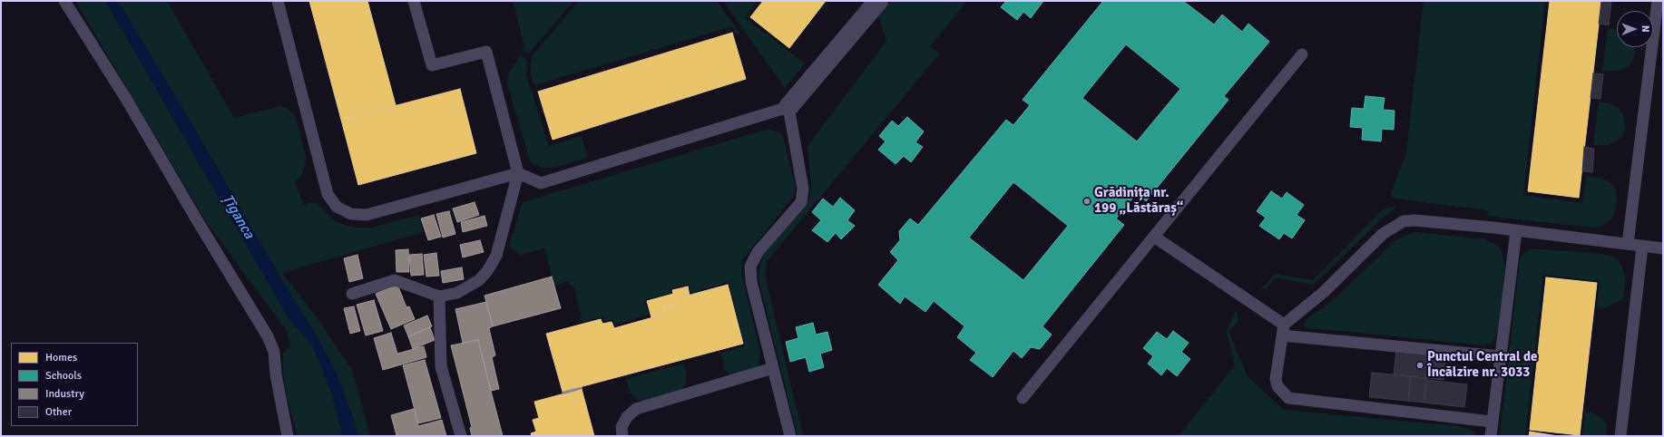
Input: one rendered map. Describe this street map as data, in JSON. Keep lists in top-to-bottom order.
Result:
{
  "water": ["Țîganca"],
  "places": ["Grădinița nr. 199 „Lăstăraș“", "Punctul Central de Încălzire nr. 3033"],
  "legend": [
    "Homes",
    "Schools",
    "Industry",
    "Other"
  ],
  "north": "right"
}
